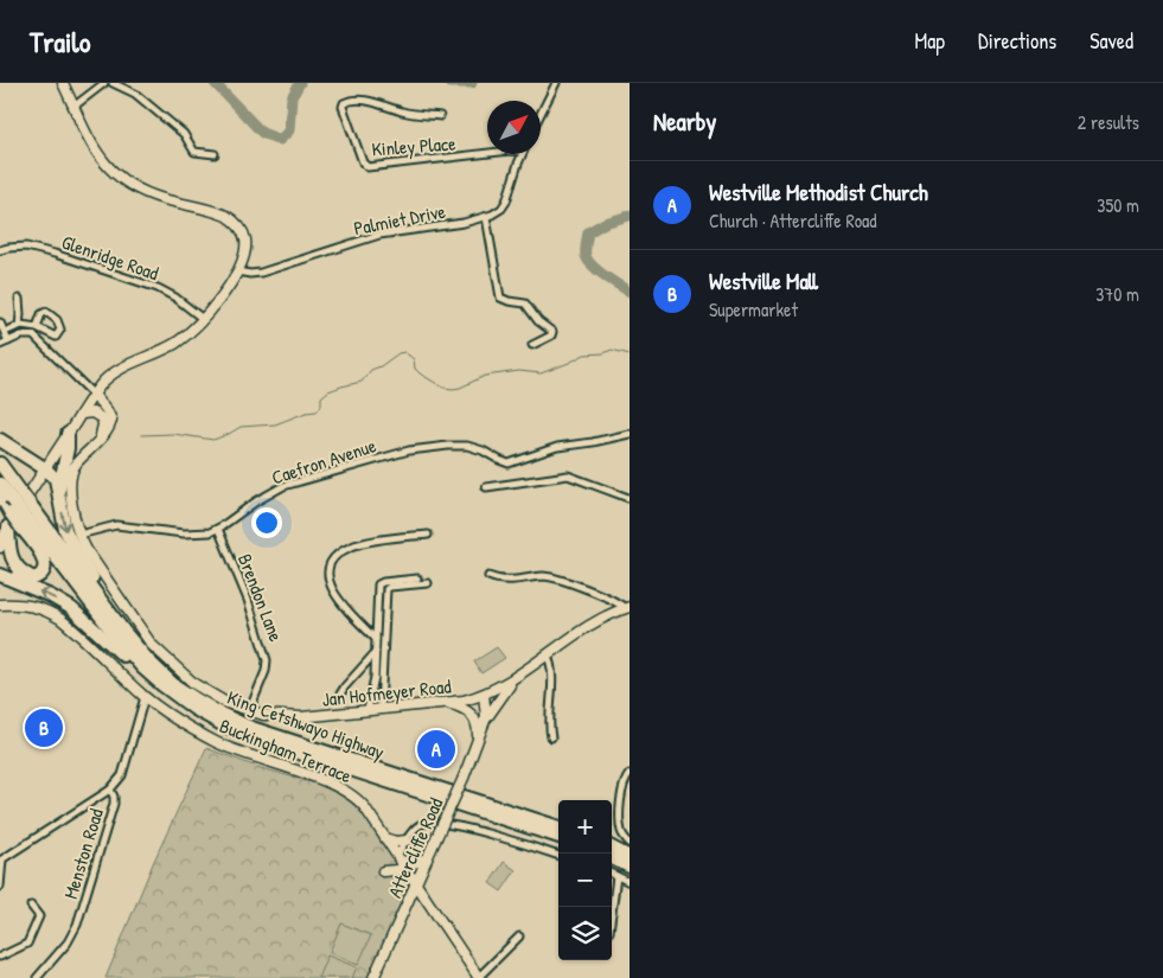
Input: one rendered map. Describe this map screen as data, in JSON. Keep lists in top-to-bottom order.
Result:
{
  "streets": {
    "highway": ["King Cetshwayo Highway"],
    "main road": ["Jan Hofmeyer Road", "Buckingham Terrace", "Attercliffe Road"],
    "street": [
      "Kinley Place",
      "Palmiet Drive",
      "Glenridge Road",
      "Caefron Avenue",
      "Brendon Lane",
      "Menston Road"
    ]
  },
  "crossings": [
    ["Caefron Avenue", "Brendon Lane"],
    ["Caefron Avenue", "Jan Hofmeyer Road"],
    ["Brendon Lane", "Jan Hofmeyer Road"],
    ["Jan Hofmeyer Road", "Attercliffe Road"],
    ["Buckingham Terrace", "Attercliffe Road"],
    ["Buckingham Terrace", "Menston Road"]
  ],
  "north": "top right",
  "page": {
    "header": "Trailo",
    "nav": ["Map", "Directions", "Saved"],
    "heading": ["Nearby", "2 results"],
    "list": [
      {
        "mark": "A",
        "name": "Westville Methodist Church",
        "note": "Church · Attercliffe Road",
        "value": "350 m"
      },
      {
        "mark": "B",
        "name": "Westville Mall",
        "note": "Supermarket",
        "value": "370 m"
      }
    ],
    "pins": ["B", "A"],
    "map_buttons": ["+", "−"]
  }
}
